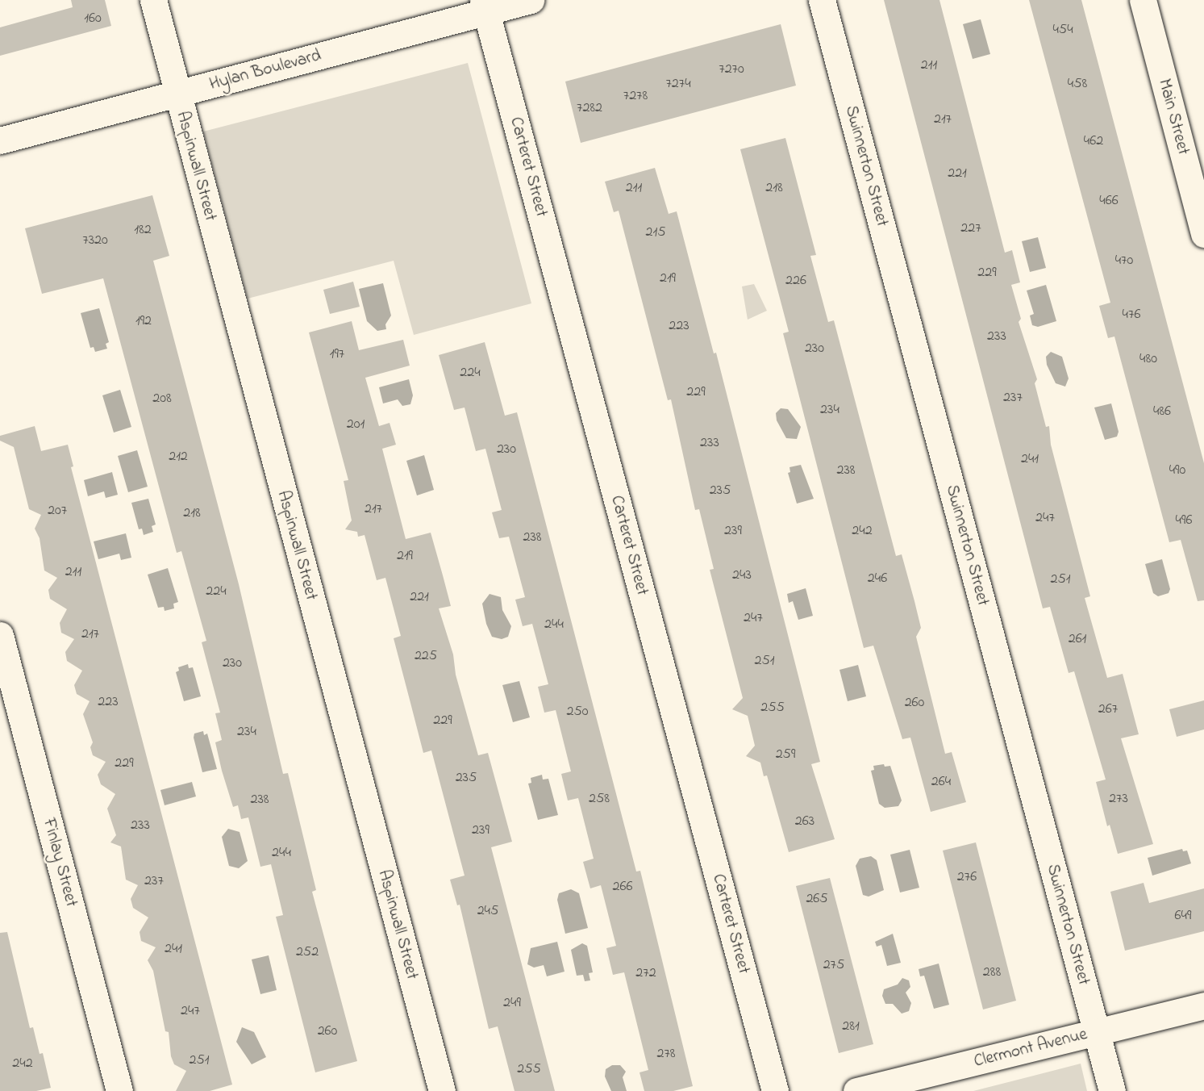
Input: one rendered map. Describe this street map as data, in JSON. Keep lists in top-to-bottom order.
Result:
{
  "streets": {
    "street": [
      "Hylan Boulevard",
      "Main Street",
      "Aspinwall Street",
      "Swinnerton Street",
      "Carteret Street",
      "Finlay Street",
      "Clermont Avenue"
    ]
  },
  "crossings": [
    ["Hylan Boulevard", "Aspinwall Street"],
    ["Hylan Boulevard", "Carteret Street"],
    ["Swinnerton Street", "Clermont Avenue"]
  ],
  "house_numbers": [
    "160",
    "454",
    "211",
    "7270",
    "7274",
    "458",
    "7278",
    "7282",
    "217",
    "462",
    "221",
    "211",
    "218",
    "466",
    "227",
    "182",
    "215",
    "7320",
    "470",
    "229",
    "219",
    "226",
    "476",
    "192",
    "223",
    "233",
    "230",
    "197",
    "480",
    "224",
    "229",
    "237",
    "208",
    "234",
    "486",
    "201",
    "233",
    "230",
    "212",
    "241",
    "238",
    "490",
    "235",
    "217",
    "207",
    "218",
    "247",
    "496",
    "239",
    "242",
    "238",
    "219",
    "211",
    "243",
    "246",
    "251",
    "224",
    "221",
    "247",
    "244",
    "217",
    "261",
    "225",
    "251",
    "230",
    "223",
    "260",
    "255",
    "267",
    "250",
    "229",
    "234",
    "259",
    "229",
    "235",
    "264",
    "258",
    "273",
    "238",
    "263",
    "233",
    "239",
    "244",
    "276",
    "237",
    "266",
    "265",
    "245",
    "649",
    "241",
    "252",
    "275",
    "288",
    "272",
    "249",
    "247",
    "281",
    "260",
    "278",
    "251",
    "242",
    "255"
  ]
}
